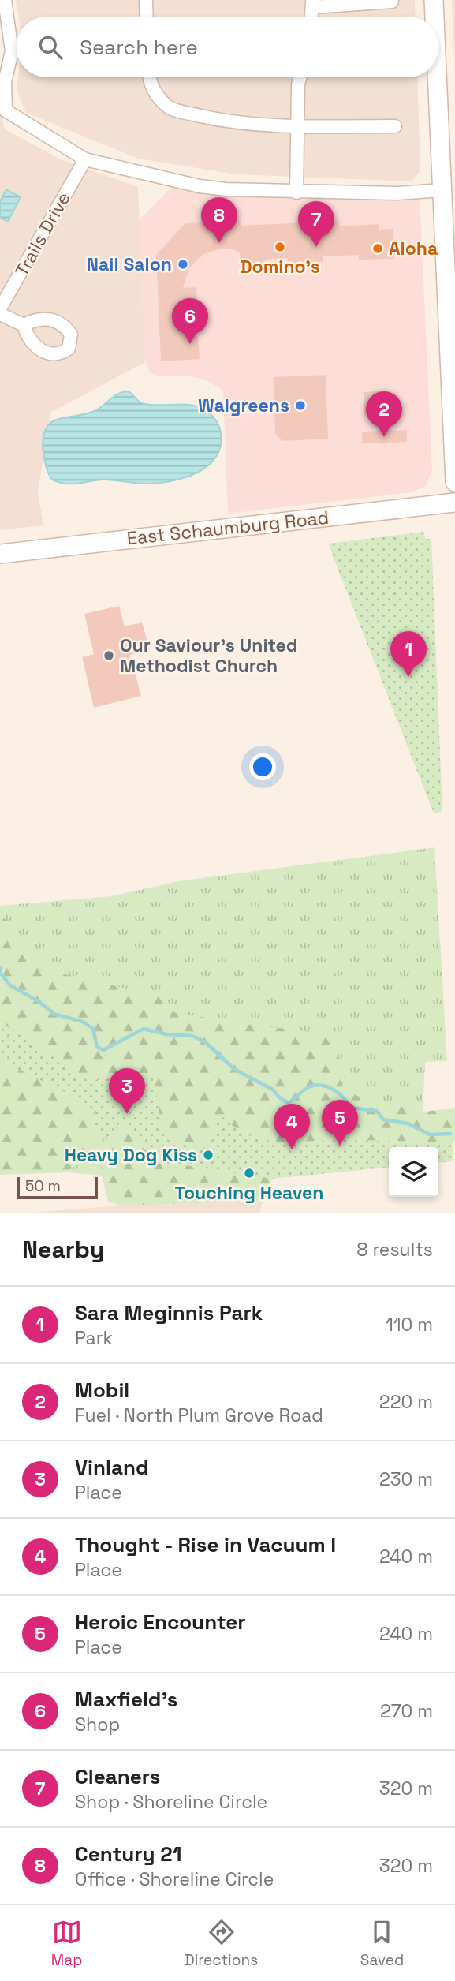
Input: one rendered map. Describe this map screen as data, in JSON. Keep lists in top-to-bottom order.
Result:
{
  "streets": {
    "street": ["Trails Drive", "East Schaumburg Road"]
  },
  "places": [
    "Domino's",
    "Aloha",
    "Nail Salon",
    "Walgreens",
    "Our Saviour's United Methodist Church",
    "Heavy Dog Kiss",
    "Touching Heaven"
  ],
  "scale_bar": "50 m",
  "page": {
    "search": "Search here",
    "pins": [
      "8",
      "7",
      "6",
      "2",
      "1",
      "3",
      "5",
      "4"
    ],
    "scale": "50 m",
    "heading": ["Nearby", "8 results"],
    "list": [
      {
        "mark": "1",
        "name": "Sara Meginnis Park",
        "note": "Park",
        "value": "110 m"
      },
      {
        "mark": "2",
        "name": "Mobil",
        "note": "Fuel · North Plum Grove Road",
        "value": "220 m"
      },
      {
        "mark": "3",
        "name": "Vinland",
        "note": "Place",
        "value": "230 m"
      },
      {
        "mark": "4",
        "name": "Thought - Rise in Vacuum I",
        "note": "Place",
        "value": "240 m"
      },
      {
        "mark": "5",
        "name": "Heroic Encounter",
        "note": "Place",
        "value": "240 m"
      },
      {
        "mark": "6",
        "name": "Maxfield's",
        "note": "Shop",
        "value": "270 m"
      },
      {
        "mark": "7",
        "name": "Cleaners",
        "note": "Shop · Shoreline Circle",
        "value": "320 m"
      },
      {
        "mark": "8",
        "name": "Century 21",
        "note": "Office · Shoreline Circle",
        "value": "320 m"
      }
    ],
    "nav": ["Map", "Directions", "Saved"]
  }
}
